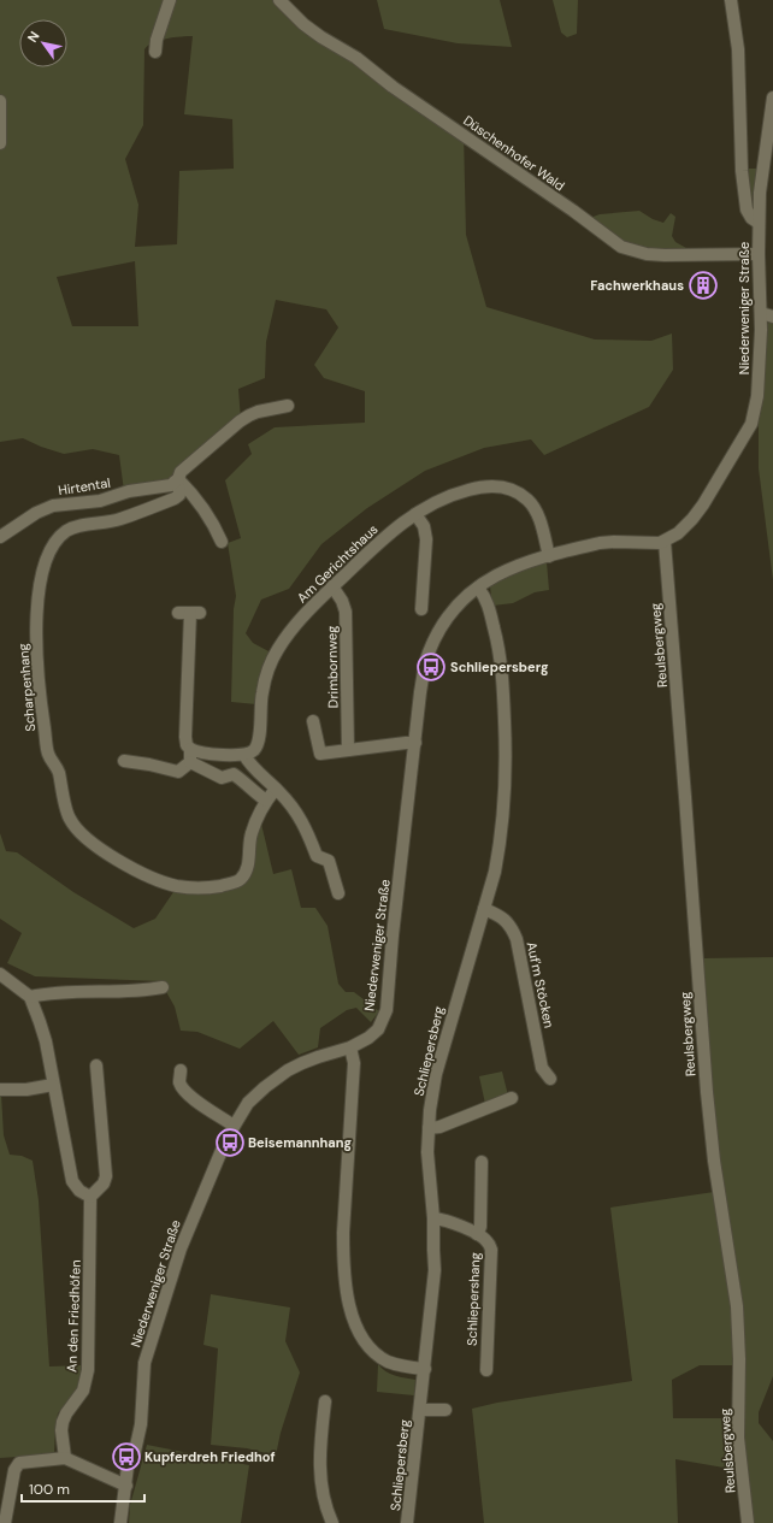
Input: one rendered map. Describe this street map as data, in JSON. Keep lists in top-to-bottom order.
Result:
{
  "streets": {
    "street": [
      "Düschenhofer Wald",
      "Niederweniger Straße",
      "Hirtental",
      "Am Gerichtshaus",
      "Reulsbergweg",
      "Drimbornweg",
      "Scharpenhang",
      "Auf'm Stöcken",
      "Schliepersberg",
      "Schliepershang",
      "An den Friedhöfen"
    ]
  },
  "crossings": [
    ["Düschenhofer Wald", "Niederweniger Straße"],
    ["Niederweniger Straße", "Am Gerichtshaus"],
    ["Niederweniger Straße", "Reulsbergweg"],
    ["Niederweniger Straße", "Schliepersberg"],
    ["Hirtental", "Scharpenhang"],
    ["Am Gerichtshaus", "Drimbornweg"],
    ["Auf'm Stöcken", "Schliepersberg"],
    ["Schliepersberg", "Schliepershang"]
  ],
  "places": {
    "building": ["Fachwerkhaus"],
    "bus stop": ["Schliepersberg", "Beisemannhang", "Kupferdreh Friedhof"]
  },
  "scale_bar": "100 m",
  "north": "top left"
}
